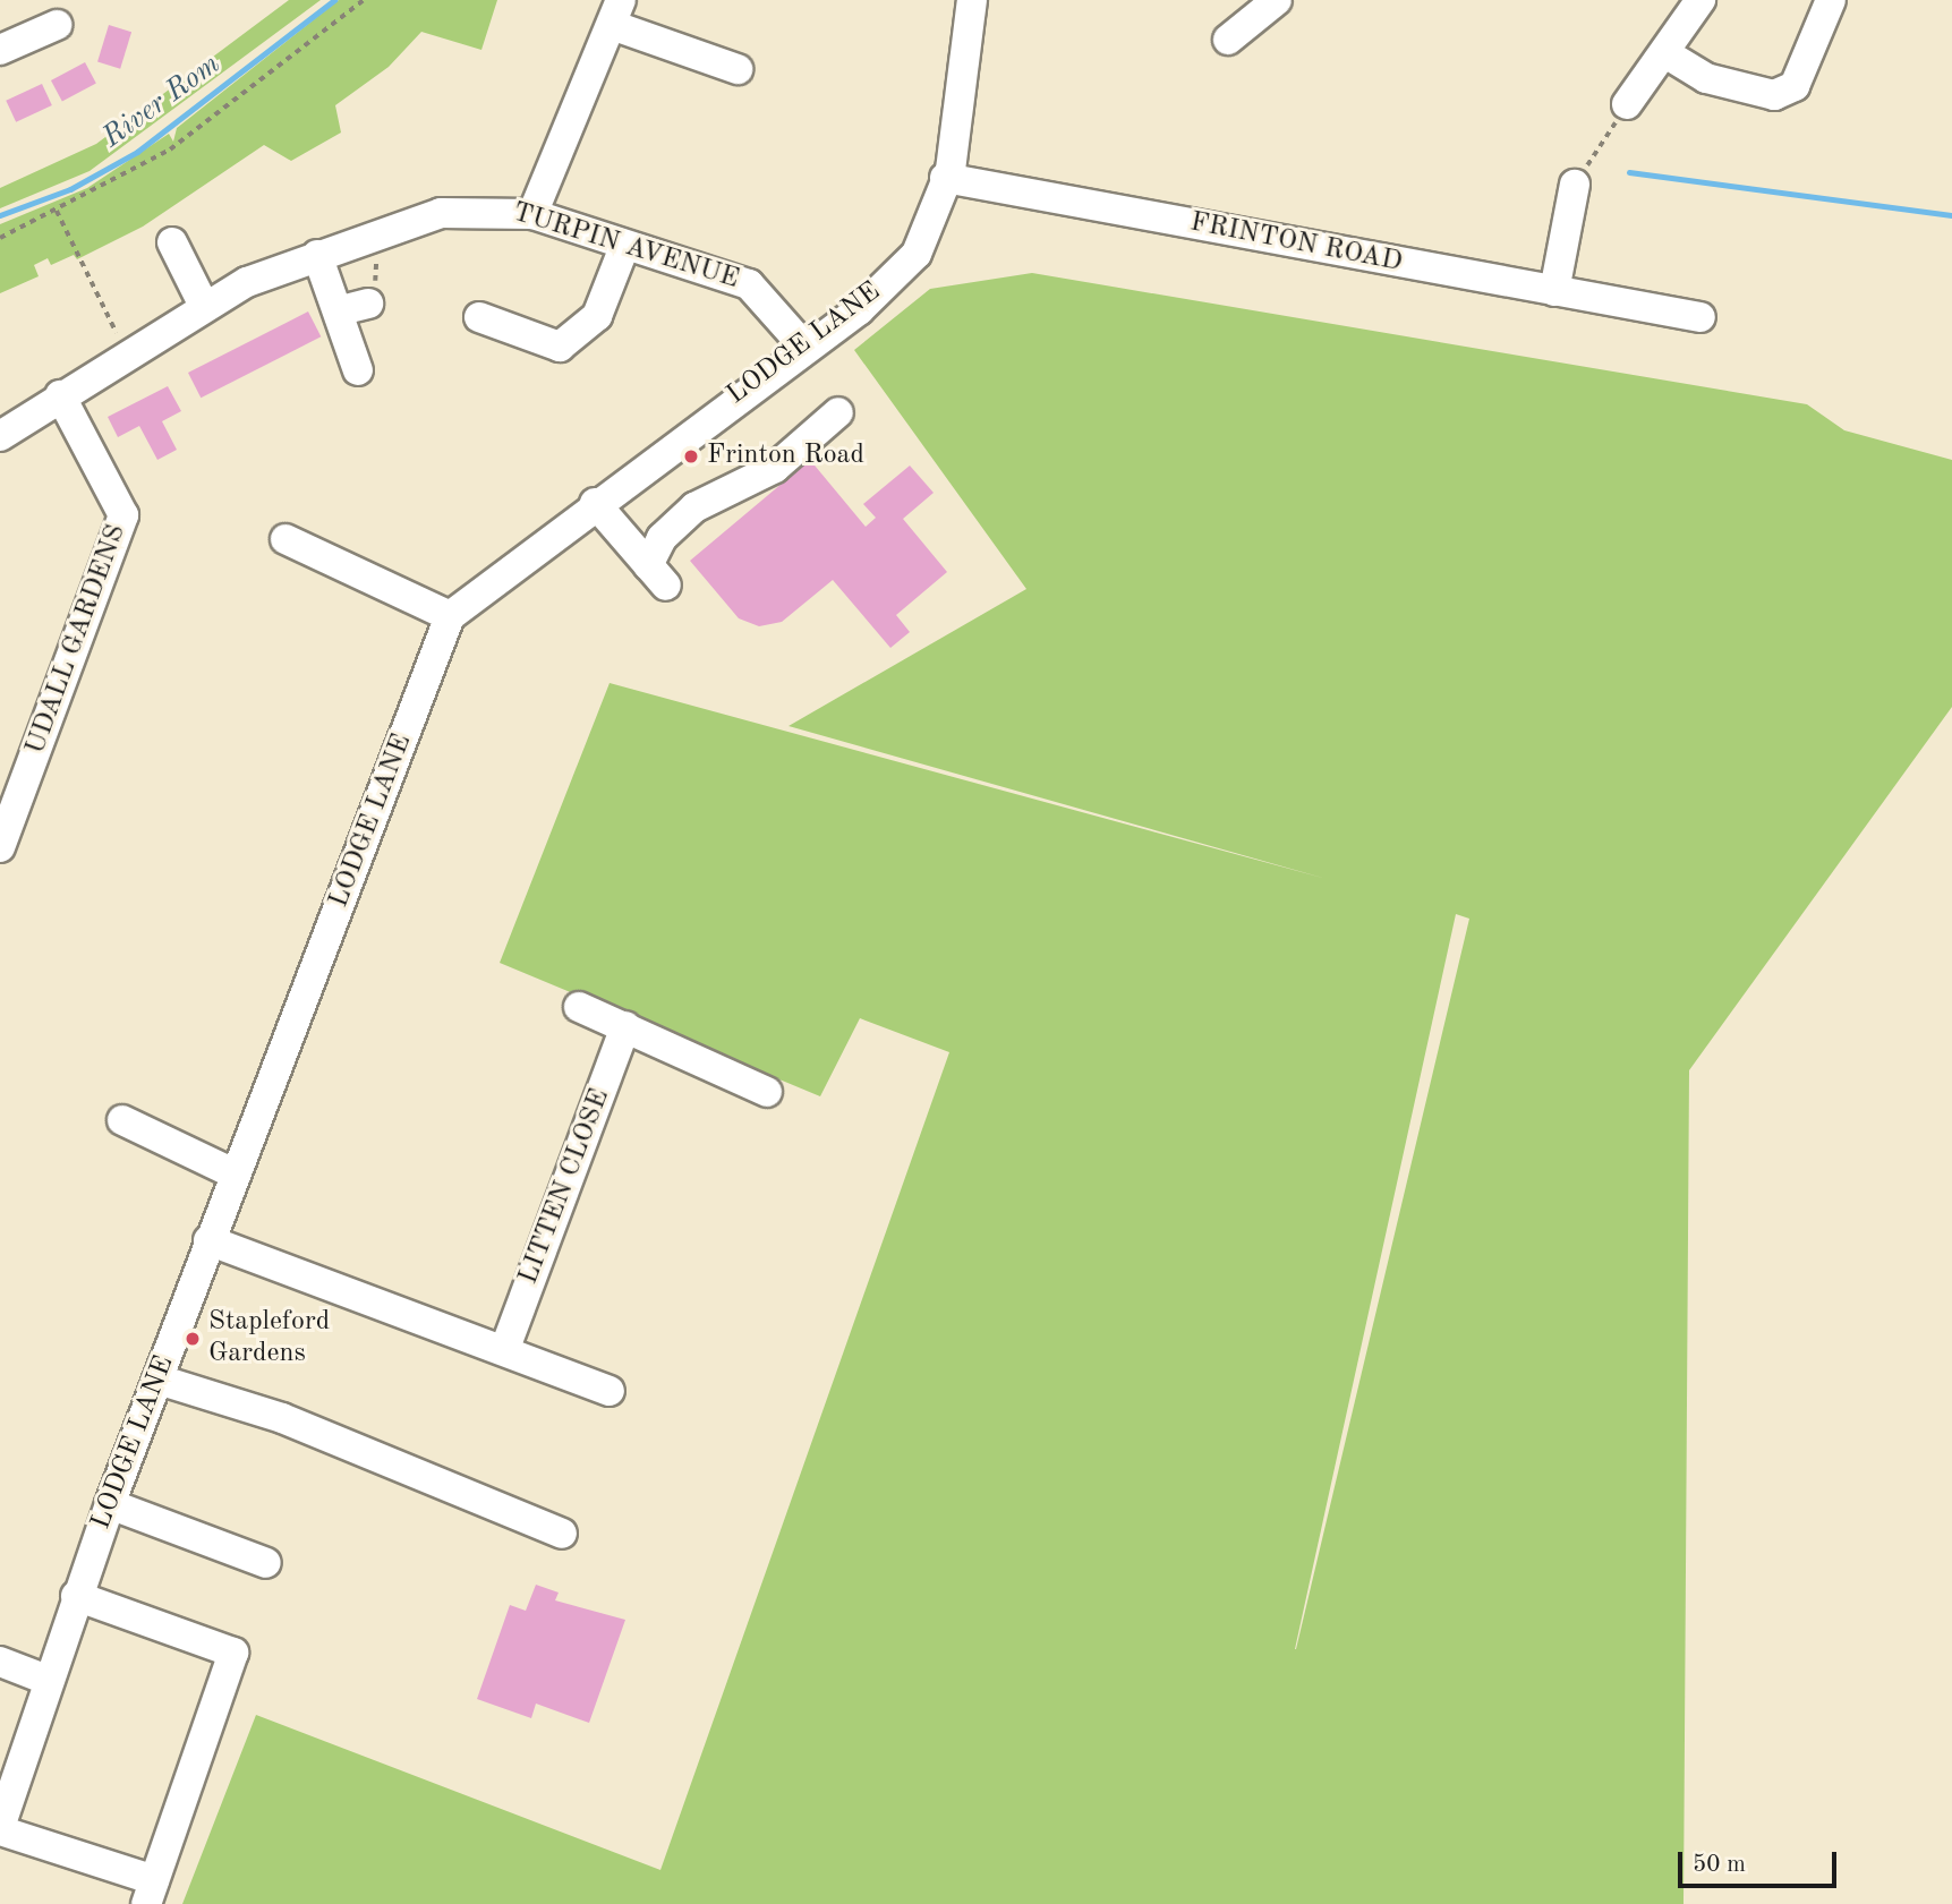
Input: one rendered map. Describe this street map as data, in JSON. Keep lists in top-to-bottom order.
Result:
{
  "streets": {
    "street": [
      "FRINTON ROAD",
      "TURPIN AVENUE",
      "LODGE LANE",
      "UDALL GARDENS",
      "LITTEN CLOSE"
    ]
  },
  "crossings": [
    ["FRINTON ROAD", "LODGE LANE"],
    ["TURPIN AVENUE", "LODGE LANE"],
    ["TURPIN AVENUE", "UDALL GARDENS"]
  ],
  "water": ["River Rom"],
  "places": ["Frinton Road", "Stapleford Gardens"],
  "scale_bar": "50 m"
}
